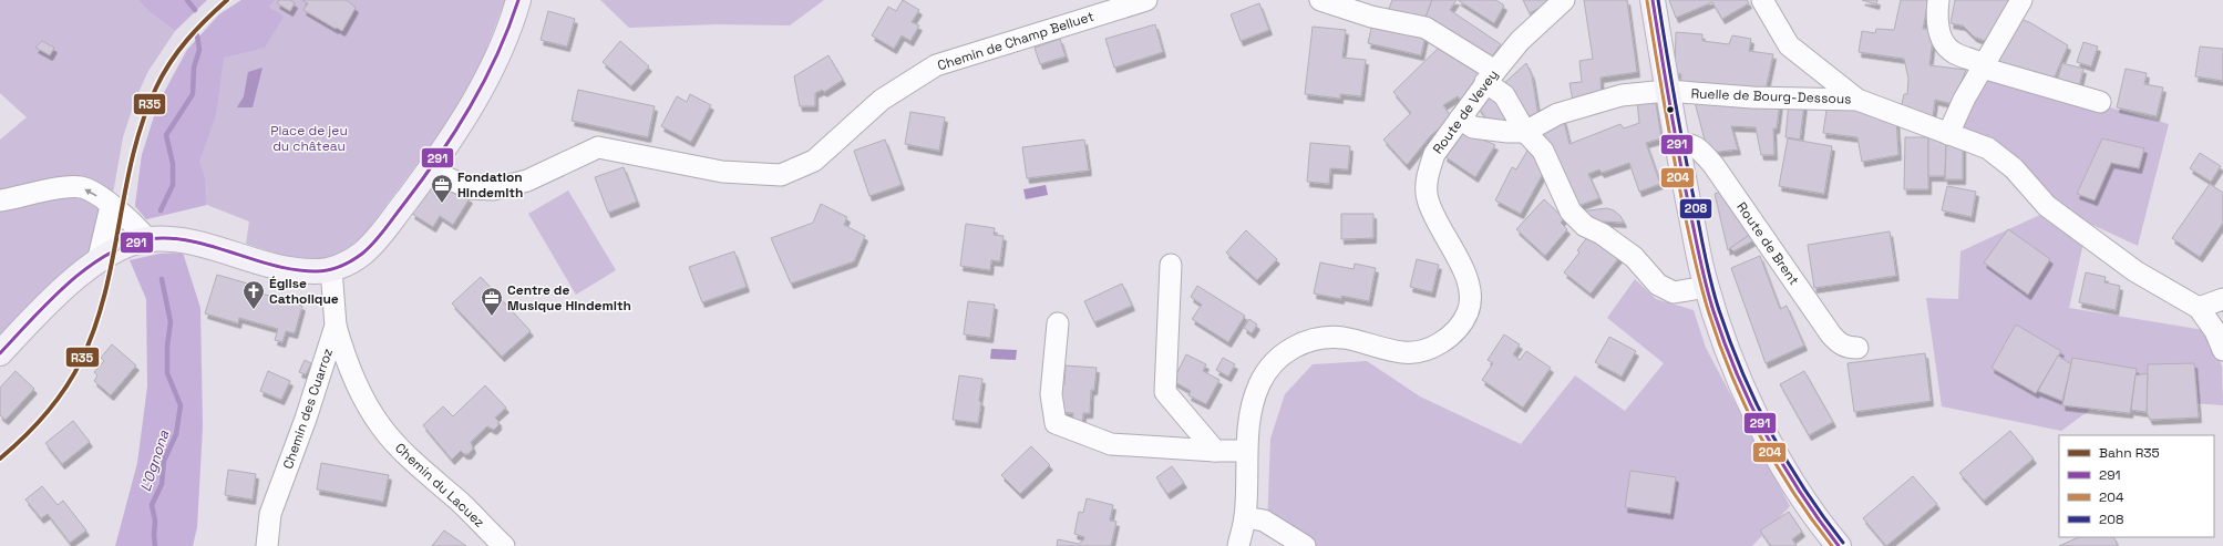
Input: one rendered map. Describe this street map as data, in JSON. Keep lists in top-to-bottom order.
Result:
{
  "streets": {
    "street": [
      "Chemin de Champ Belluet",
      "Ruelle de Bourg-Dessous",
      "Route de Vevey",
      "Route de Brent",
      "Chemin des Cuarroz",
      "Chemin du Lacuez"
    ]
  },
  "crossings": [
    ["Chemin des Cuarroz", "Chemin du Lacuez"]
  ],
  "water": ["L'Ognona"],
  "parks": ["Place de jeu du château"],
  "places": {
    "office": ["Fondation Hindemith", "Centre de Musique Hindemith"],
    "church": ["Église Catholique"]
  },
  "lines": [
    "rail line R35",
    "transit line 291",
    "transit line 208",
    "transit line 204"
  ],
  "legend": [
    "Bahn R35",
    "291",
    "204",
    "208"
  ]
}
